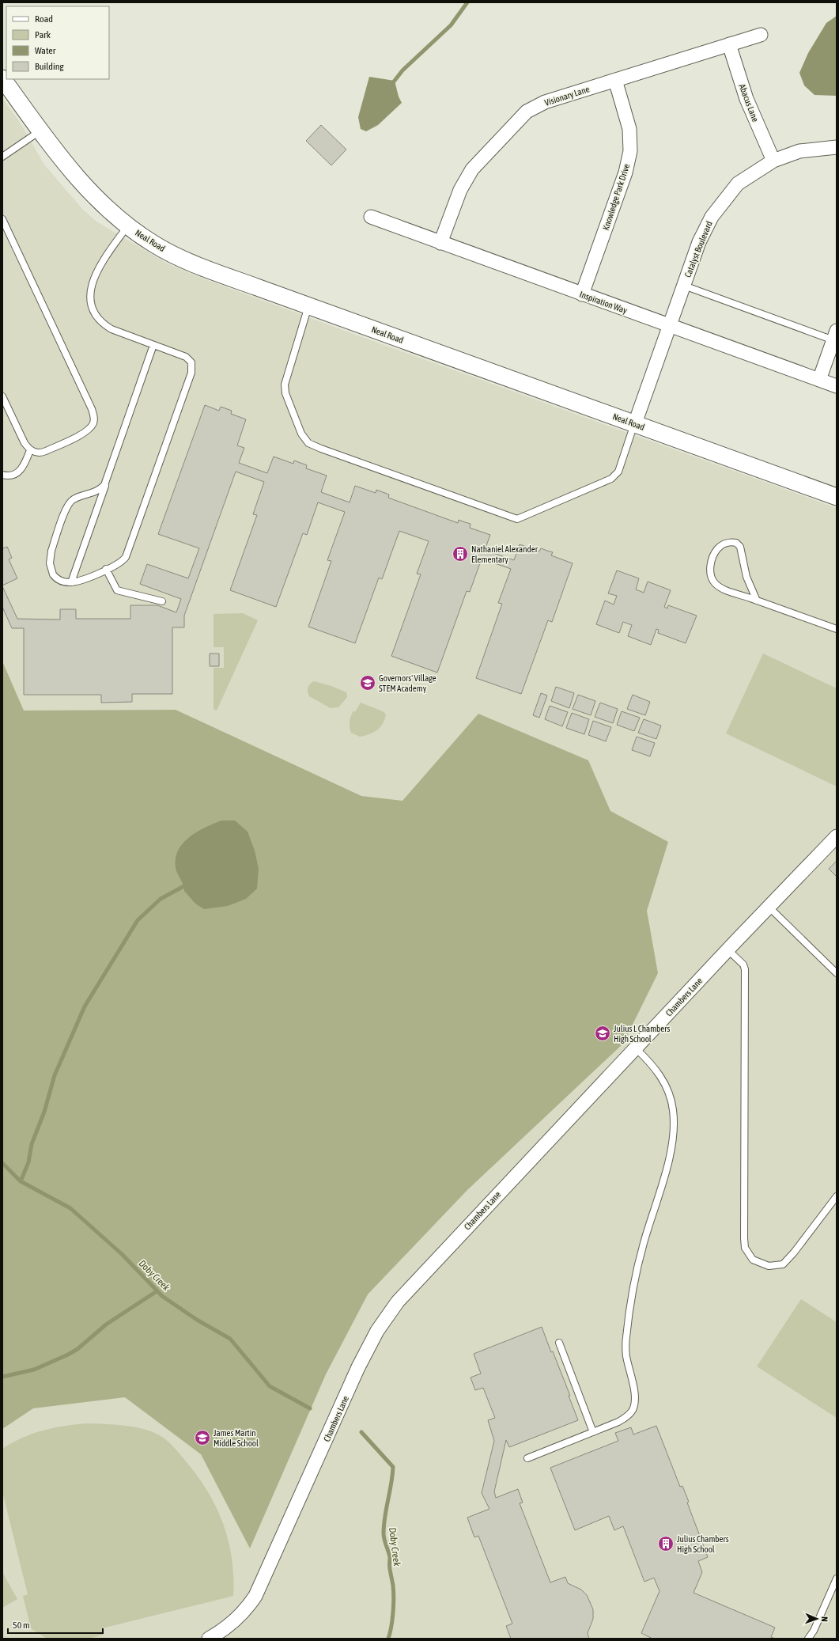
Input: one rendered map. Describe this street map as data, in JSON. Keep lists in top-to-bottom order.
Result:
{
  "streets": {
    "street": [
      "Visionary Lane",
      "Abacus Lane",
      "Knowledge Park Drive",
      "Neal Road",
      "Catalyst Boulevard",
      "Inspiration Way",
      "Chambers Lane"
    ]
  },
  "crossings": [
    ["Visionary Lane", "Abacus Lane"],
    ["Visionary Lane", "Knowledge Park Drive"],
    ["Visionary Lane", "Inspiration Way"],
    ["Abacus Lane", "Catalyst Boulevard"],
    ["Knowledge Park Drive", "Inspiration Way"],
    ["Neal Road", "Catalyst Boulevard"],
    ["Catalyst Boulevard", "Inspiration Way"]
  ],
  "water": ["Doby Creek"],
  "places": {
    "building": ["Nathaniel Alexander Elementary", "Julius Chambers High School"],
    "school or university": ["Governors' Village STEM Academy", "Julius L Chambers High School", "James Martin Middle School"]
  },
  "legend": [
    "Road",
    "Park",
    "Water",
    "Building"
  ],
  "scale_bar": "50 m",
  "north": "right"
}
